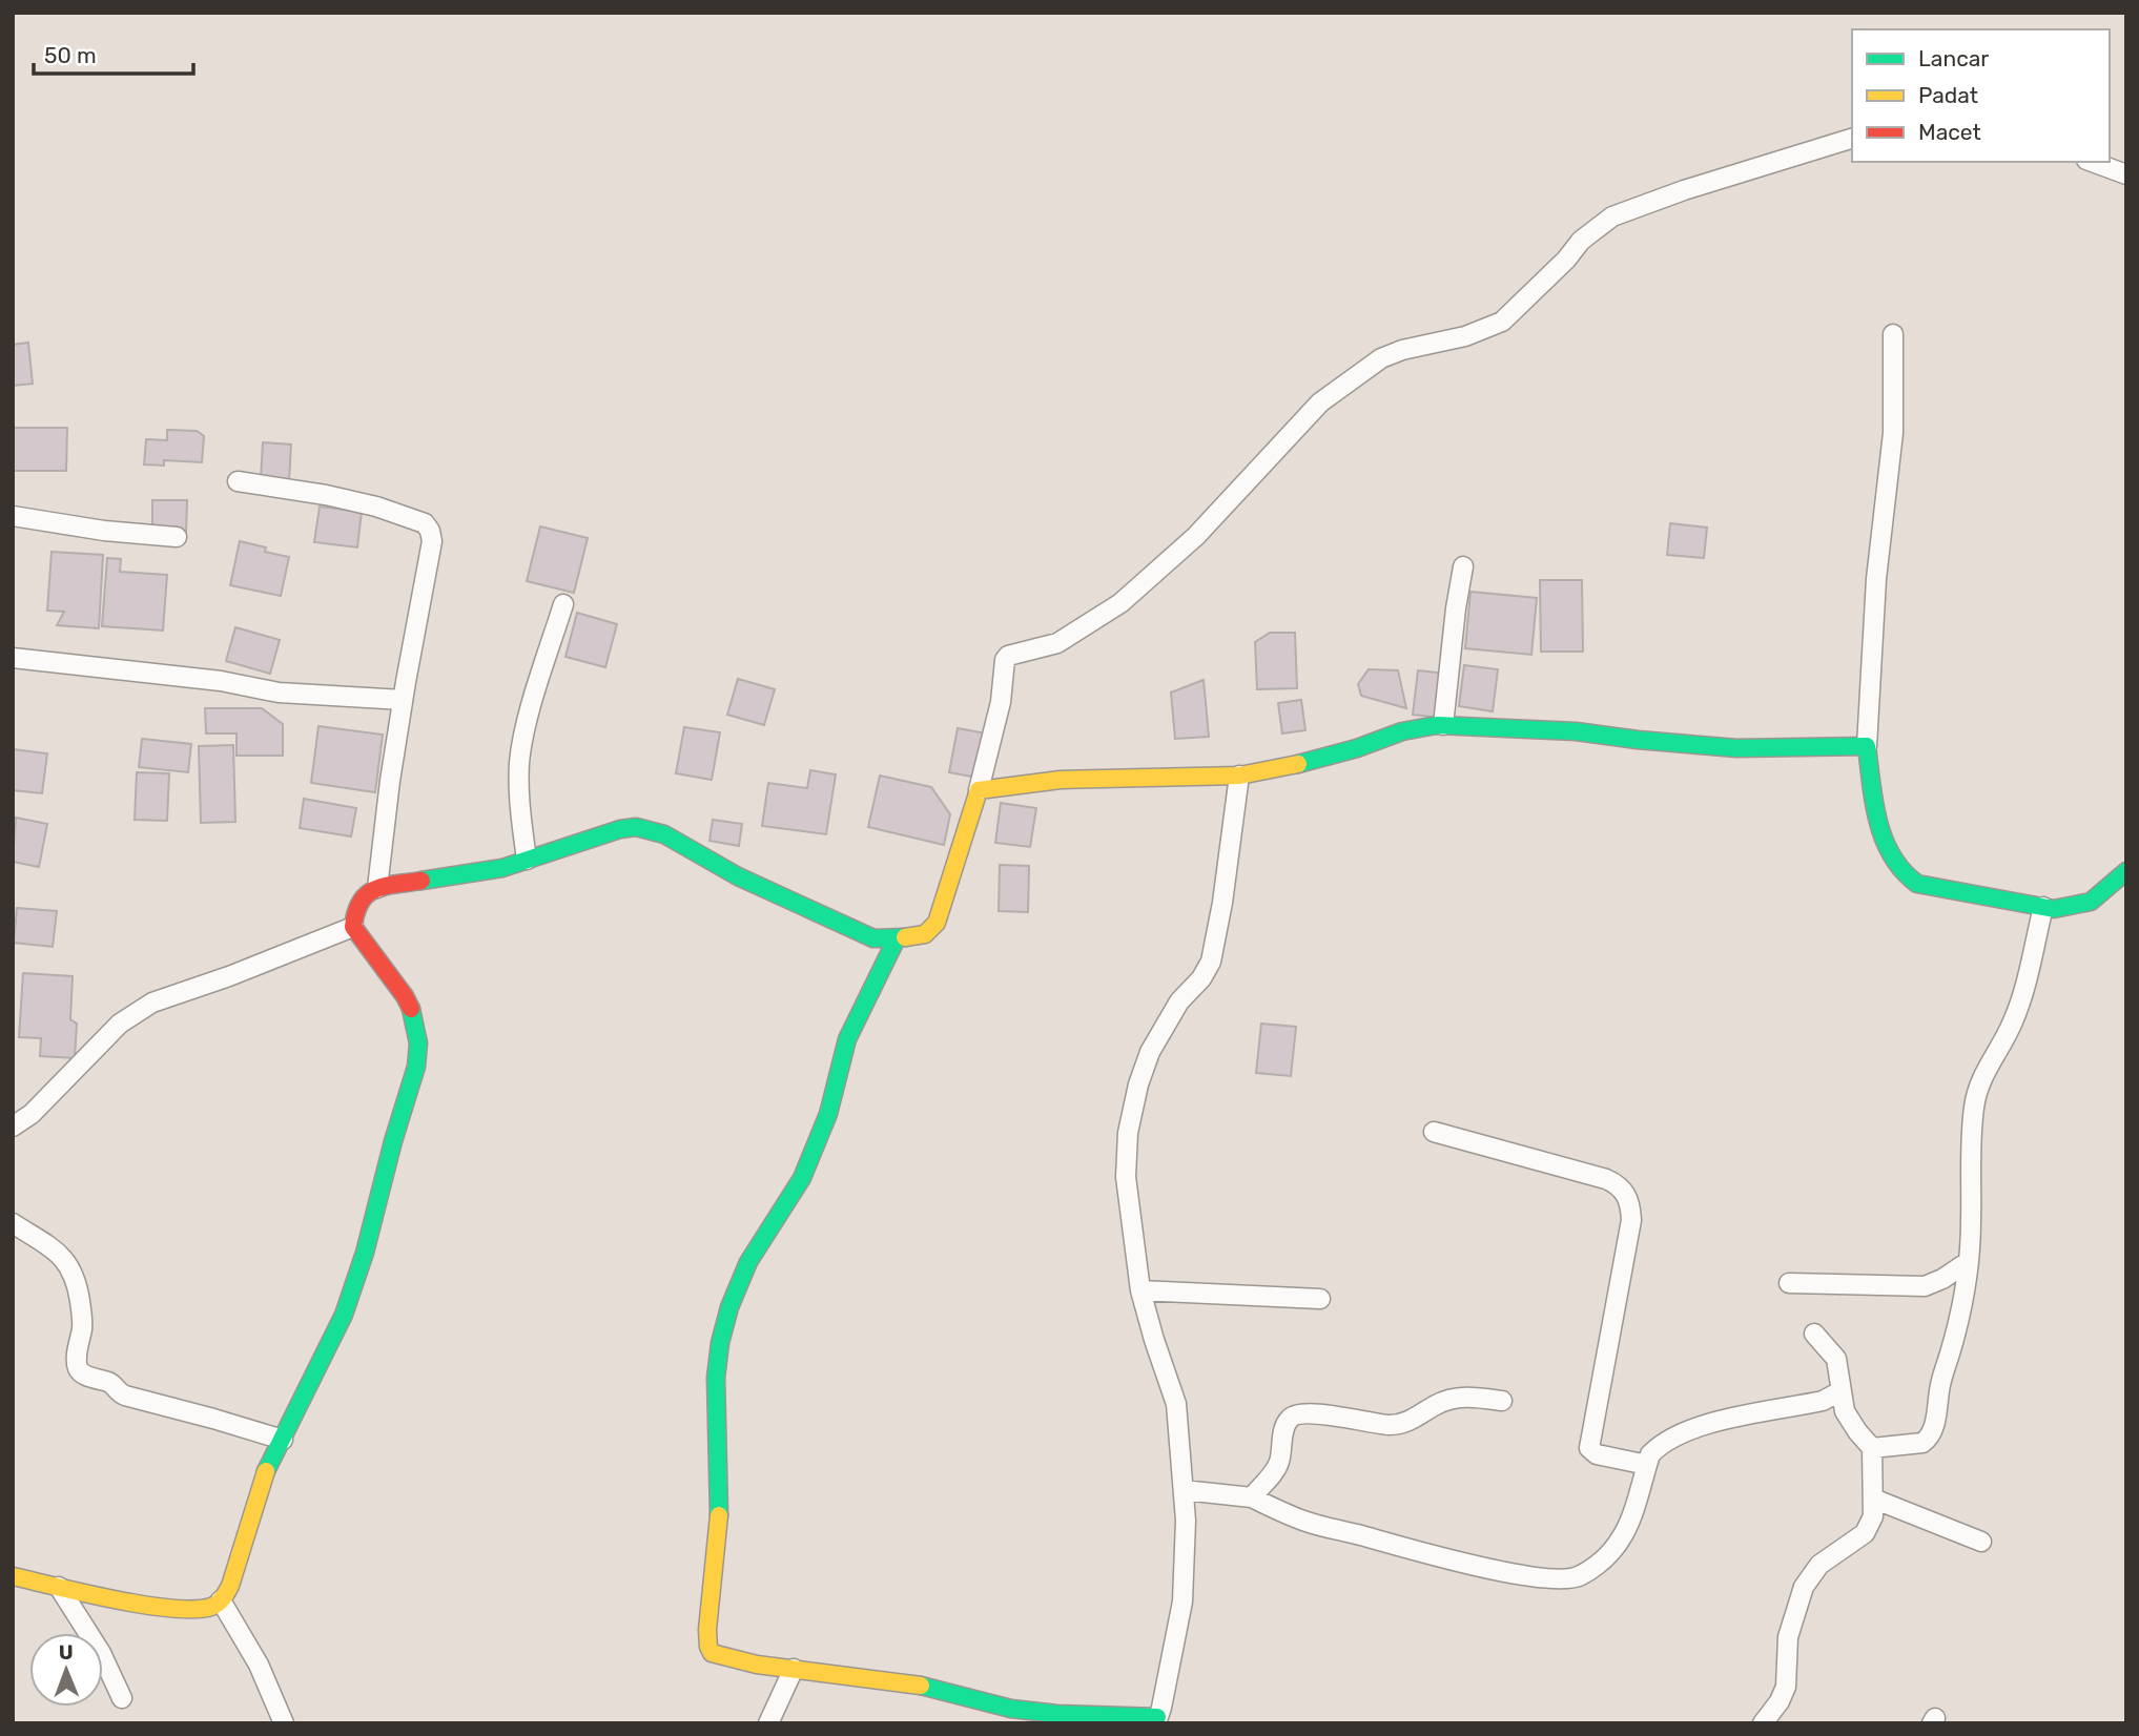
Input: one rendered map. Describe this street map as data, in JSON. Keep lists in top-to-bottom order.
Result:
{
  "legend": ["Lancar", "Padat", "Macet"],
  "scale_bar": "50 m",
  "north": "top"
}
